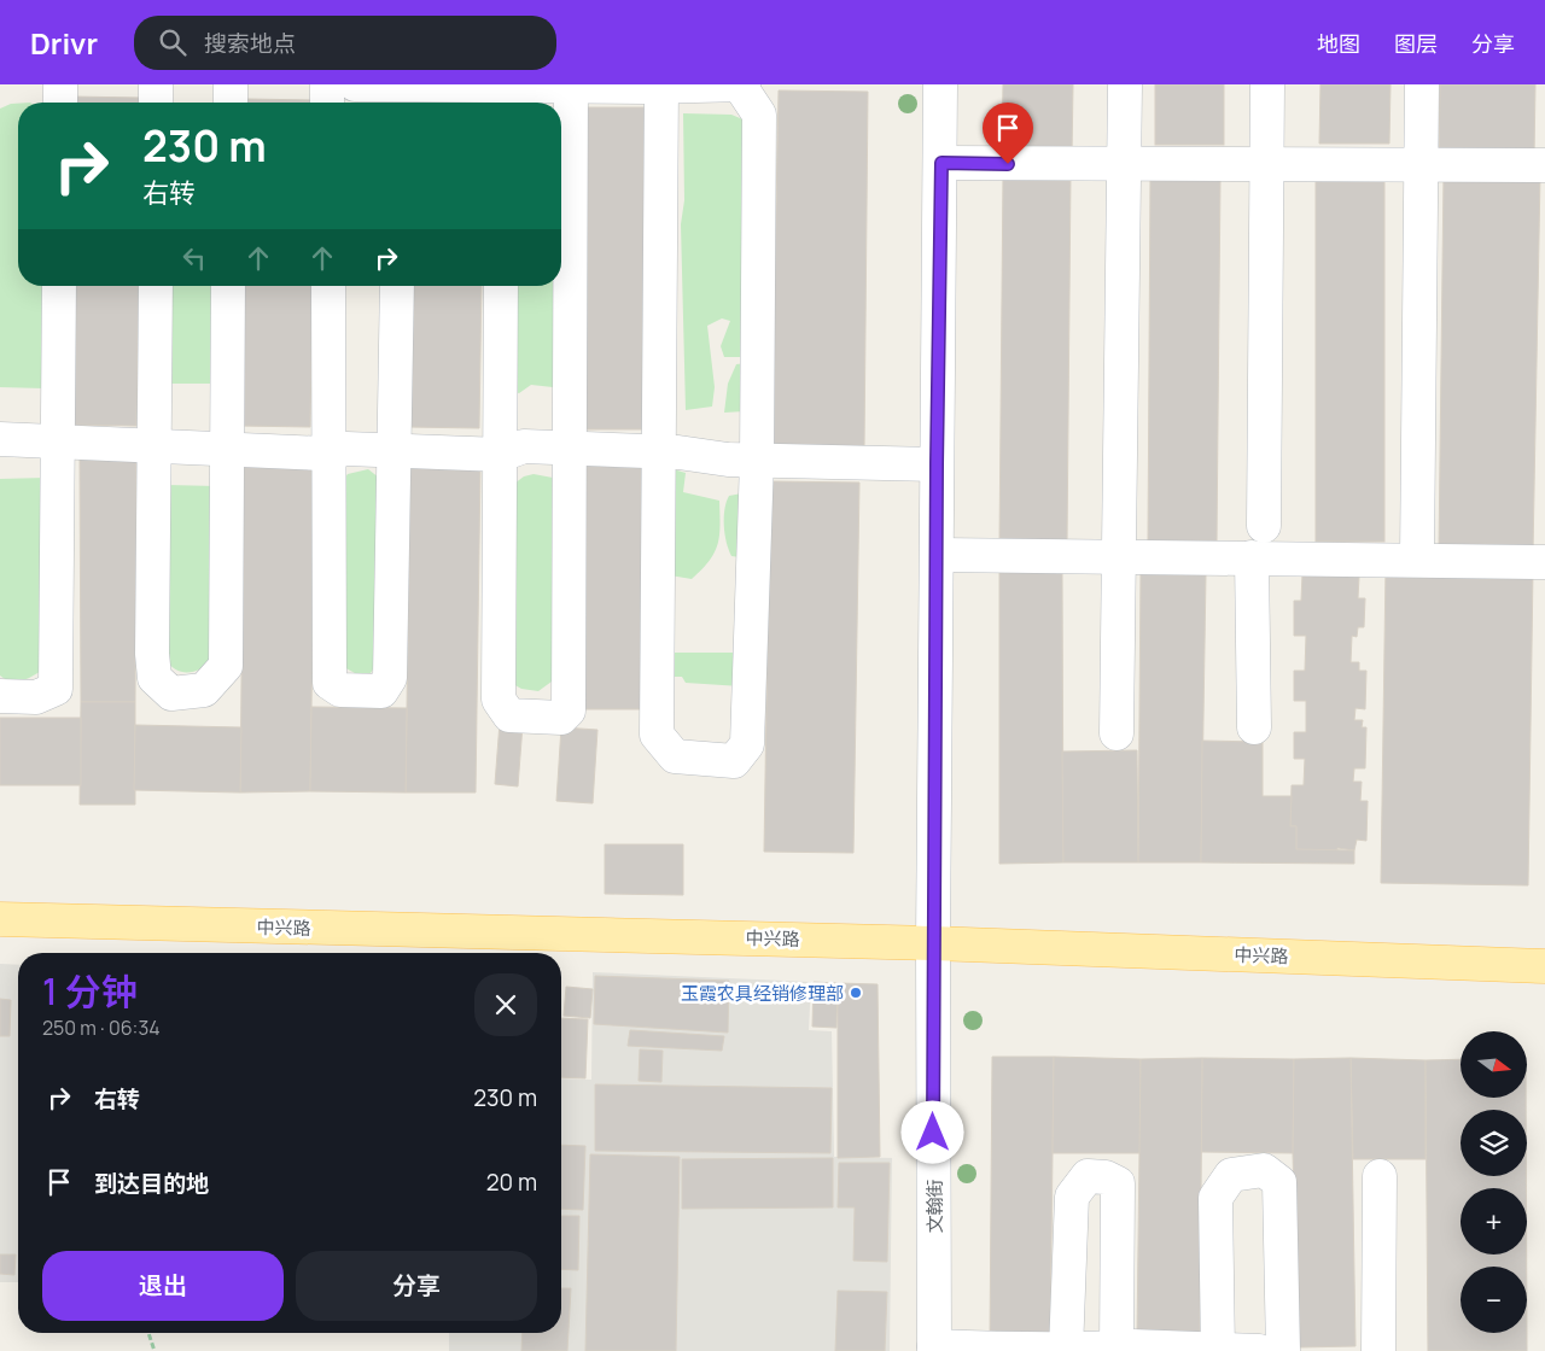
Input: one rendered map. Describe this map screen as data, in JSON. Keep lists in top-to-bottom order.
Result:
{
  "streets": {
    "main road": ["中兴路"],
    "street": ["文翰街"]
  },
  "crossings": [
    ["中兴路", "文翰街"]
  ],
  "places": ["玉霞农具经销修理部"],
  "north": "right",
  "page": {
    "header": "Drivr",
    "search": "搜索地点",
    "nav": ["地图", "图层", "分享"],
    "turn": ["230 m", "右转"],
    "heading": ["1 分钟", "250 m · 06:34"],
    "map_buttons": ["+", "−"],
    "list": [
      {
        "name": "右转",
        "value": "230 m"
      },
      {
        "name": "到达目的地",
        "value": "20 m"
      }
    ],
    "buttons": ["退出", "分享"]
  }
}
